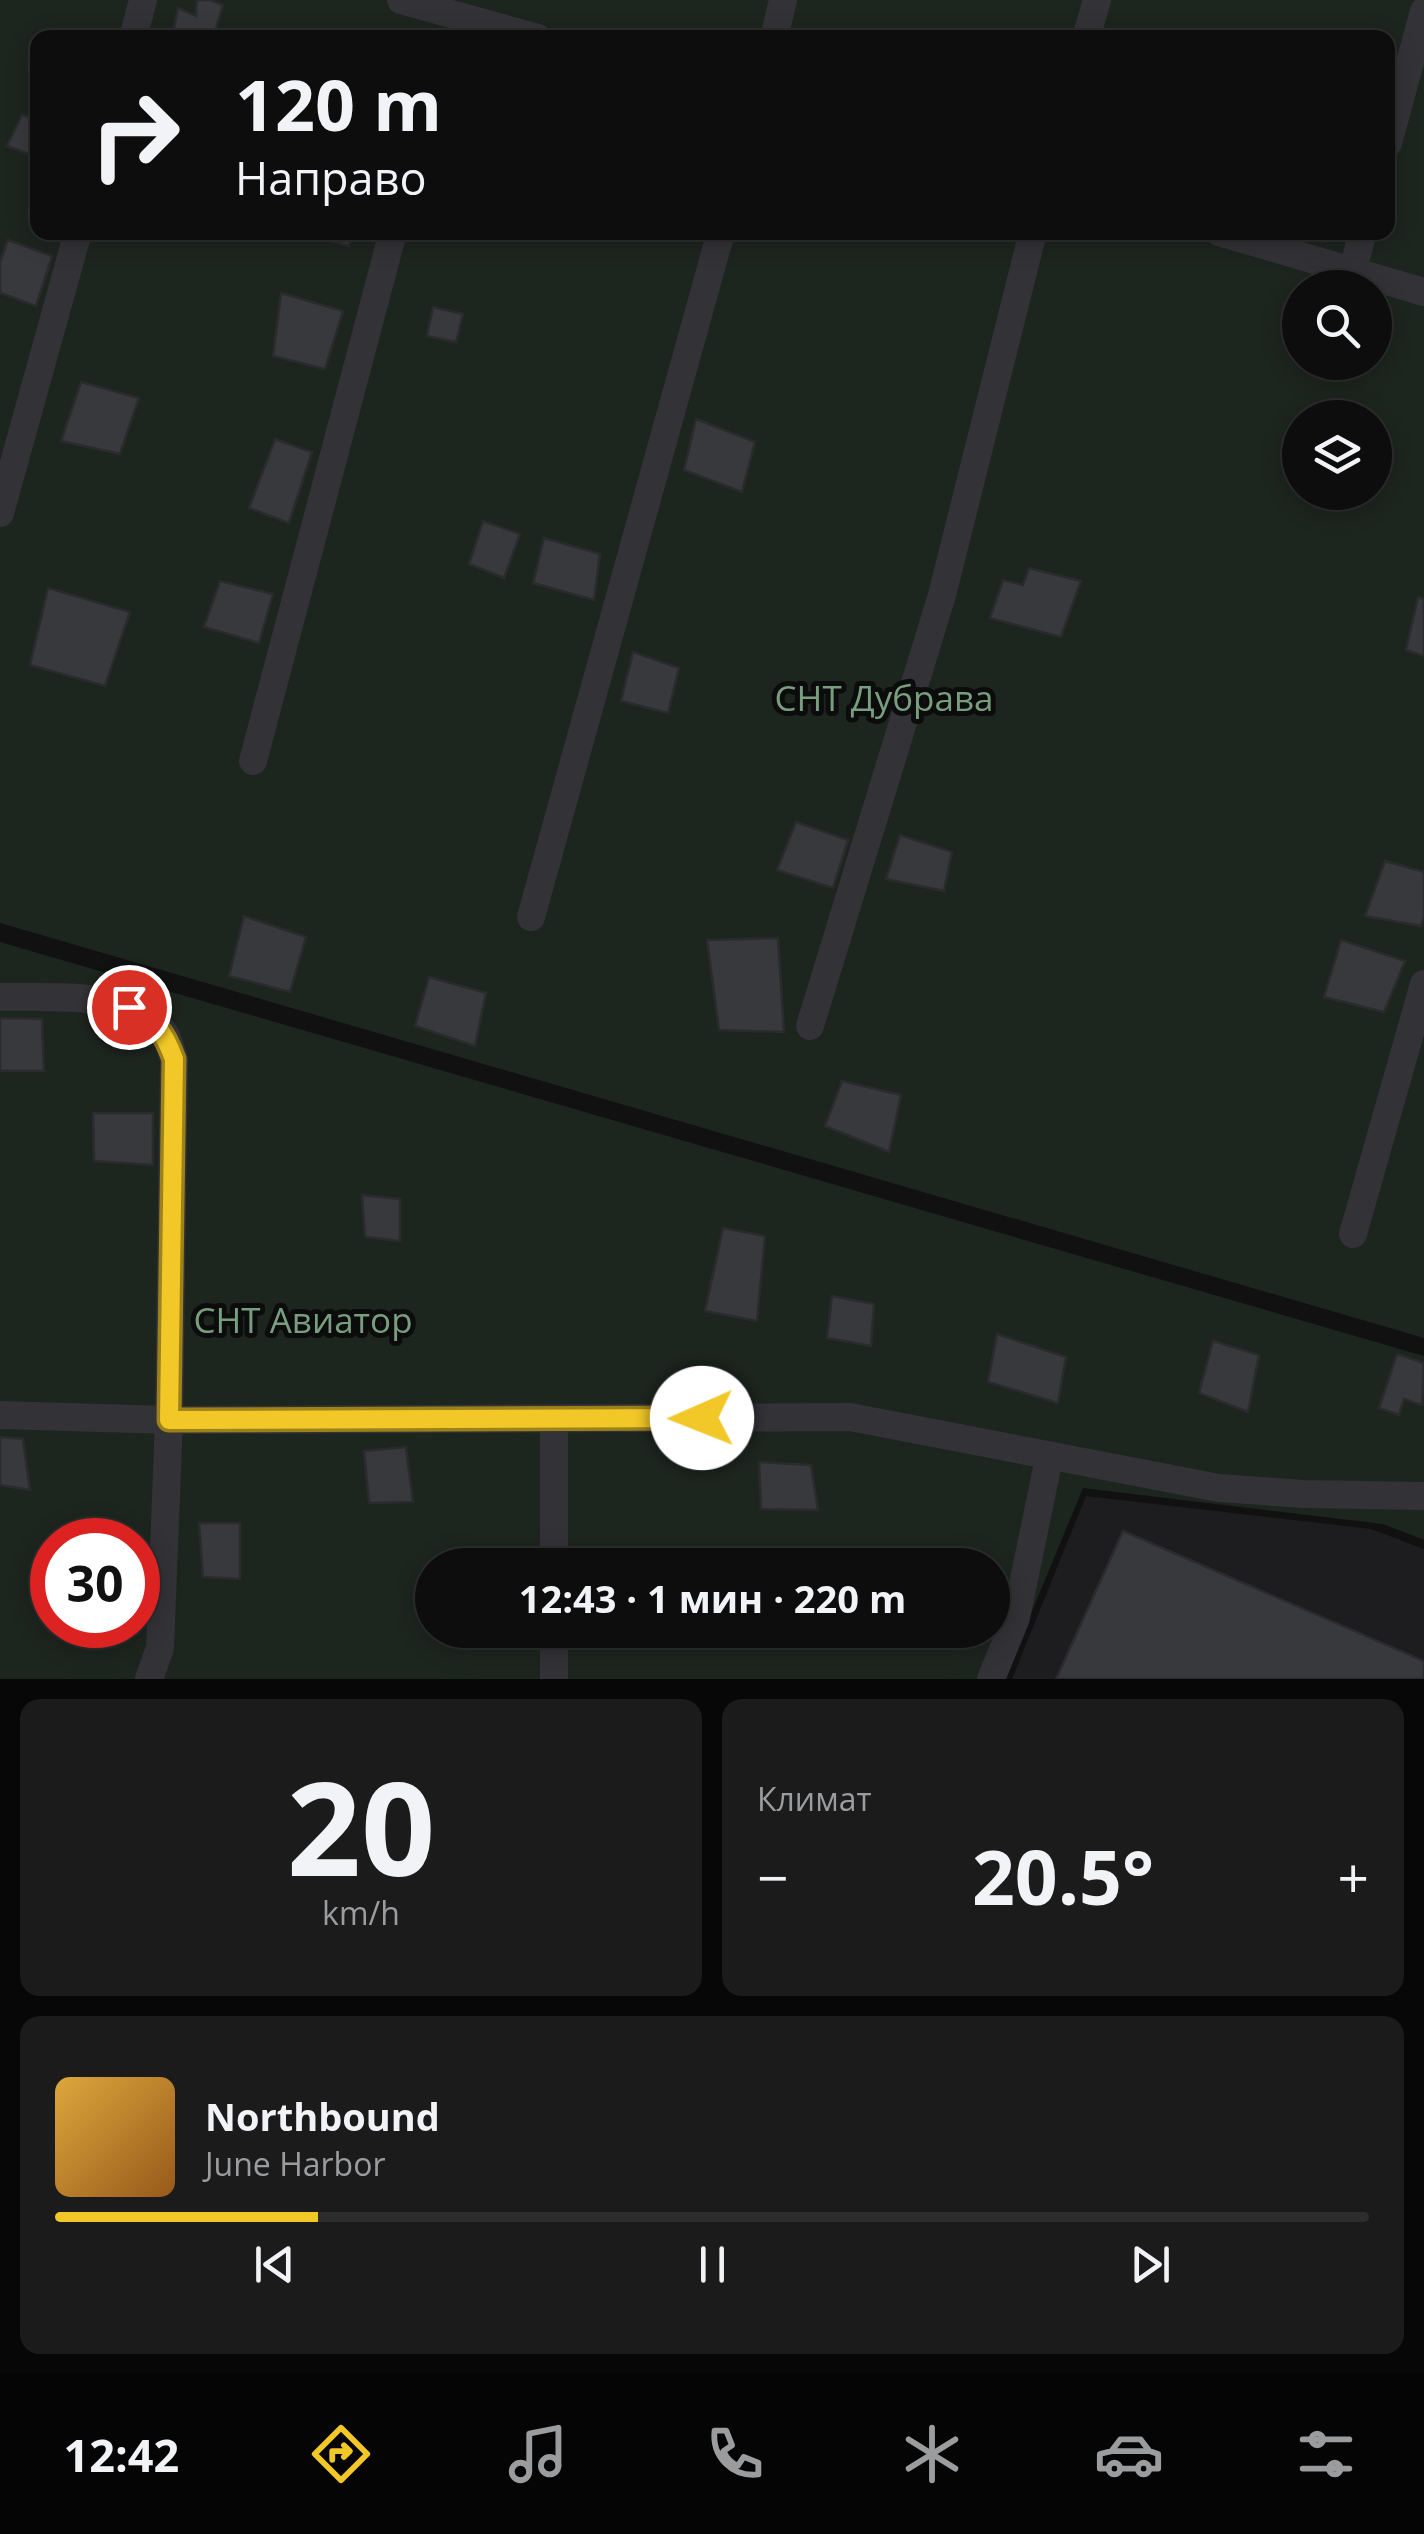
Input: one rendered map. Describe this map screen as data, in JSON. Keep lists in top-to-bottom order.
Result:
{
  "parks": ["СНТ Дубрава", "СНТ Авиатор"],
  "page": {
    "turn": ["120 m", "Направо"],
    "limit": "30",
    "trip": "12:43 · 1 мин · 220 m",
    "tile": [
      ["20", "km/h"],
      "Климат"
    ],
    "heat": ["−", "20.5°", "+"],
    "song": ["Northbound", "June Harbor"],
    "tabs": "12:42"
  }
}
